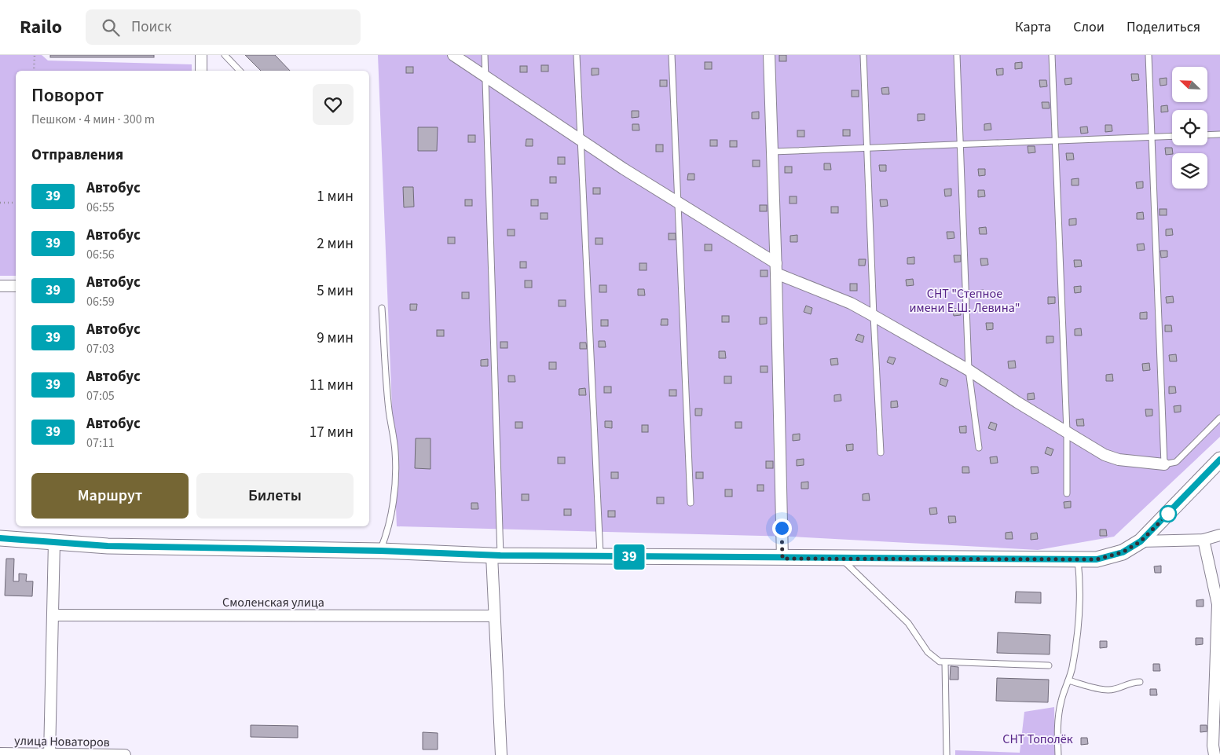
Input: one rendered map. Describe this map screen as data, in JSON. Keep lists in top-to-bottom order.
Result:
{
  "streets": {
    "street": ["Смоленская улица", "улица Новаторов"]
  },
  "parks": ["СНТ \"Степное имени Е.Ш. Левина\"", "СНТ Тополёк"],
  "lines": ["bus line 39"],
  "north": "top left",
  "page": {
    "header": "Railo",
    "search": "Поиск",
    "nav": ["Карта", "Слои", "Поделиться"],
    "on_map": "39",
    "heading": [
      ["Поворот", "Пешком · 4 мин · 300 m"],
      "Отправления"
    ],
    "list": [
      {
        "mark": "39",
        "name": "Автобус",
        "note": "06:55",
        "value": "1 мин"
      },
      {
        "mark": "39",
        "name": "Автобус",
        "note": "06:56",
        "value": "2 мин"
      },
      {
        "mark": "39",
        "name": "Автобус",
        "note": "06:59",
        "value": "5 мин"
      },
      {
        "mark": "39",
        "name": "Автобус",
        "note": "07:03",
        "value": "9 мин"
      },
      {
        "mark": "39",
        "name": "Автобус",
        "note": "07:05",
        "value": "11 мин"
      },
      {
        "mark": "39",
        "name": "Автобус",
        "note": "07:11",
        "value": "17 мин"
      }
    ],
    "buttons": ["Маршрут", "Билеты"]
  }
}
